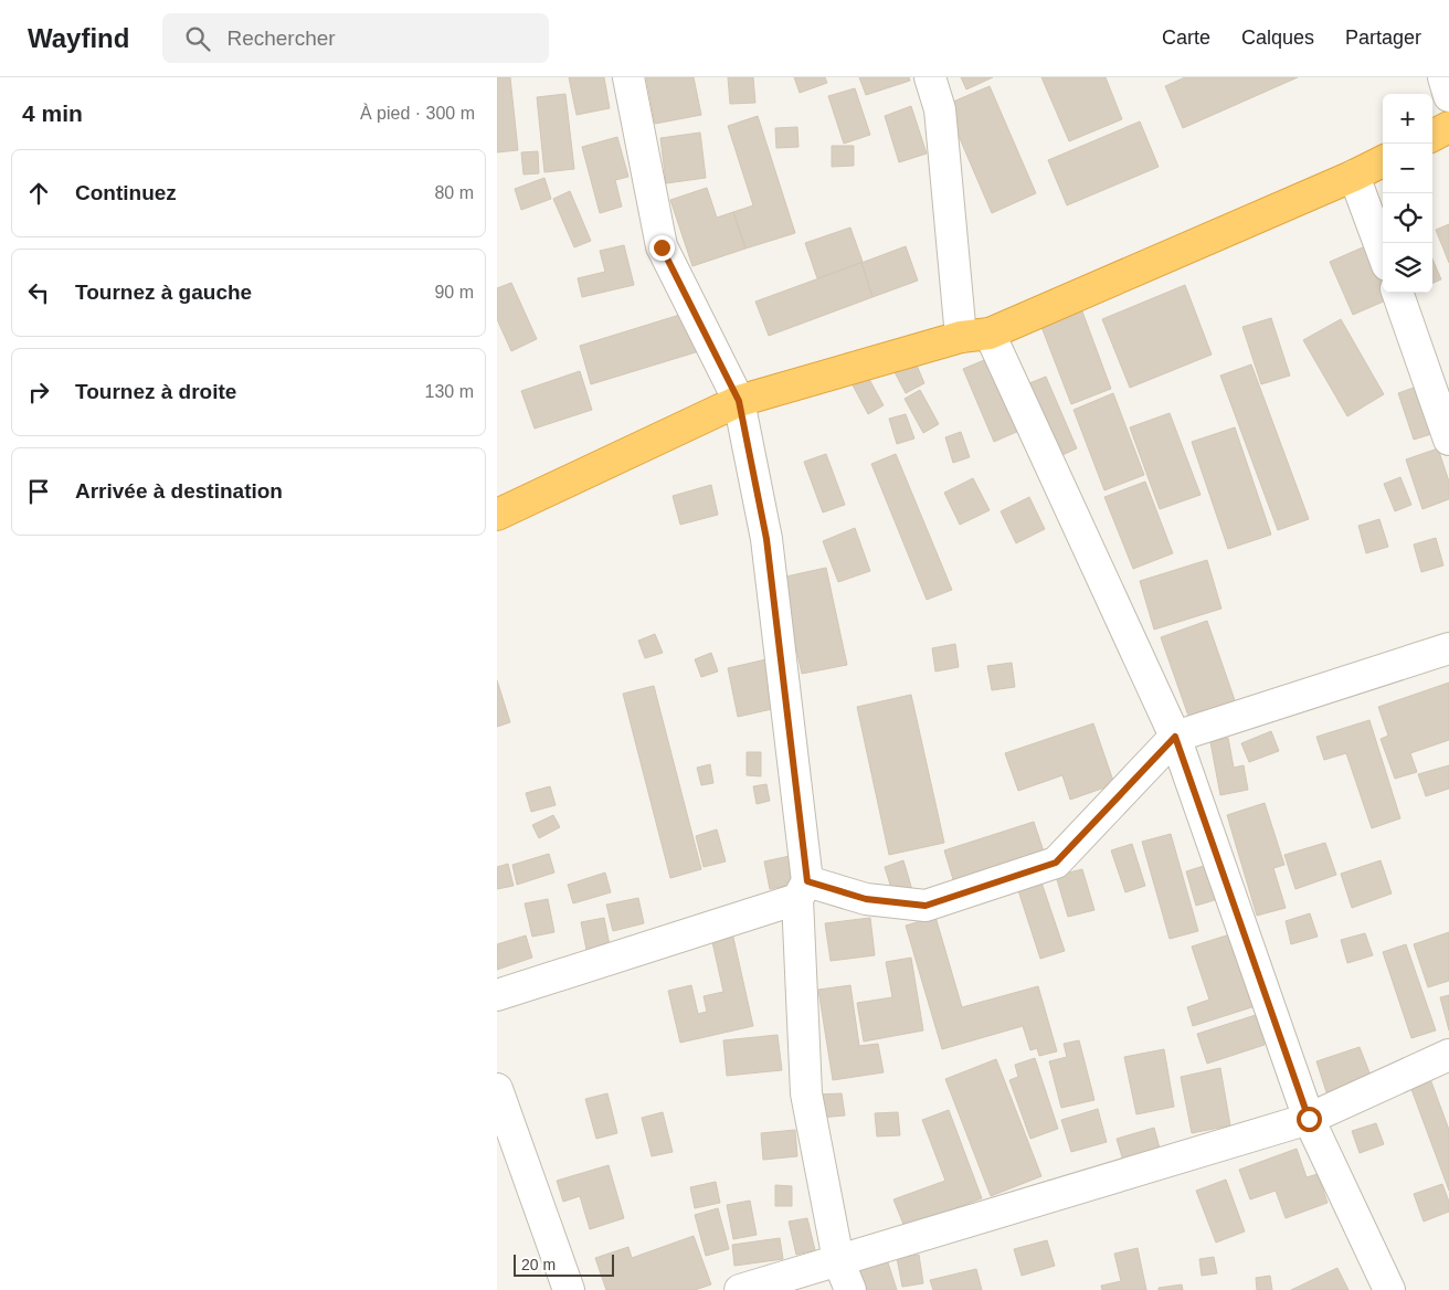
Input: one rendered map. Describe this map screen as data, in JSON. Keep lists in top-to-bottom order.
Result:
{
  "scale_bar": "20 m",
  "page": {
    "header": "Wayfind",
    "search": "Rechercher",
    "nav": ["Carte", "Calques", "Partager"],
    "heading": ["4 min", "À pied · 300 m"],
    "map_buttons": ["+", "−"],
    "list": [
      ["Continuez", "80 m"],
      ["Tournez à gauche", "90 m"],
      ["Tournez à droite", "130 m"],
      "Arrivée à destination"
    ],
    "scale": "20 m"
  }
}
